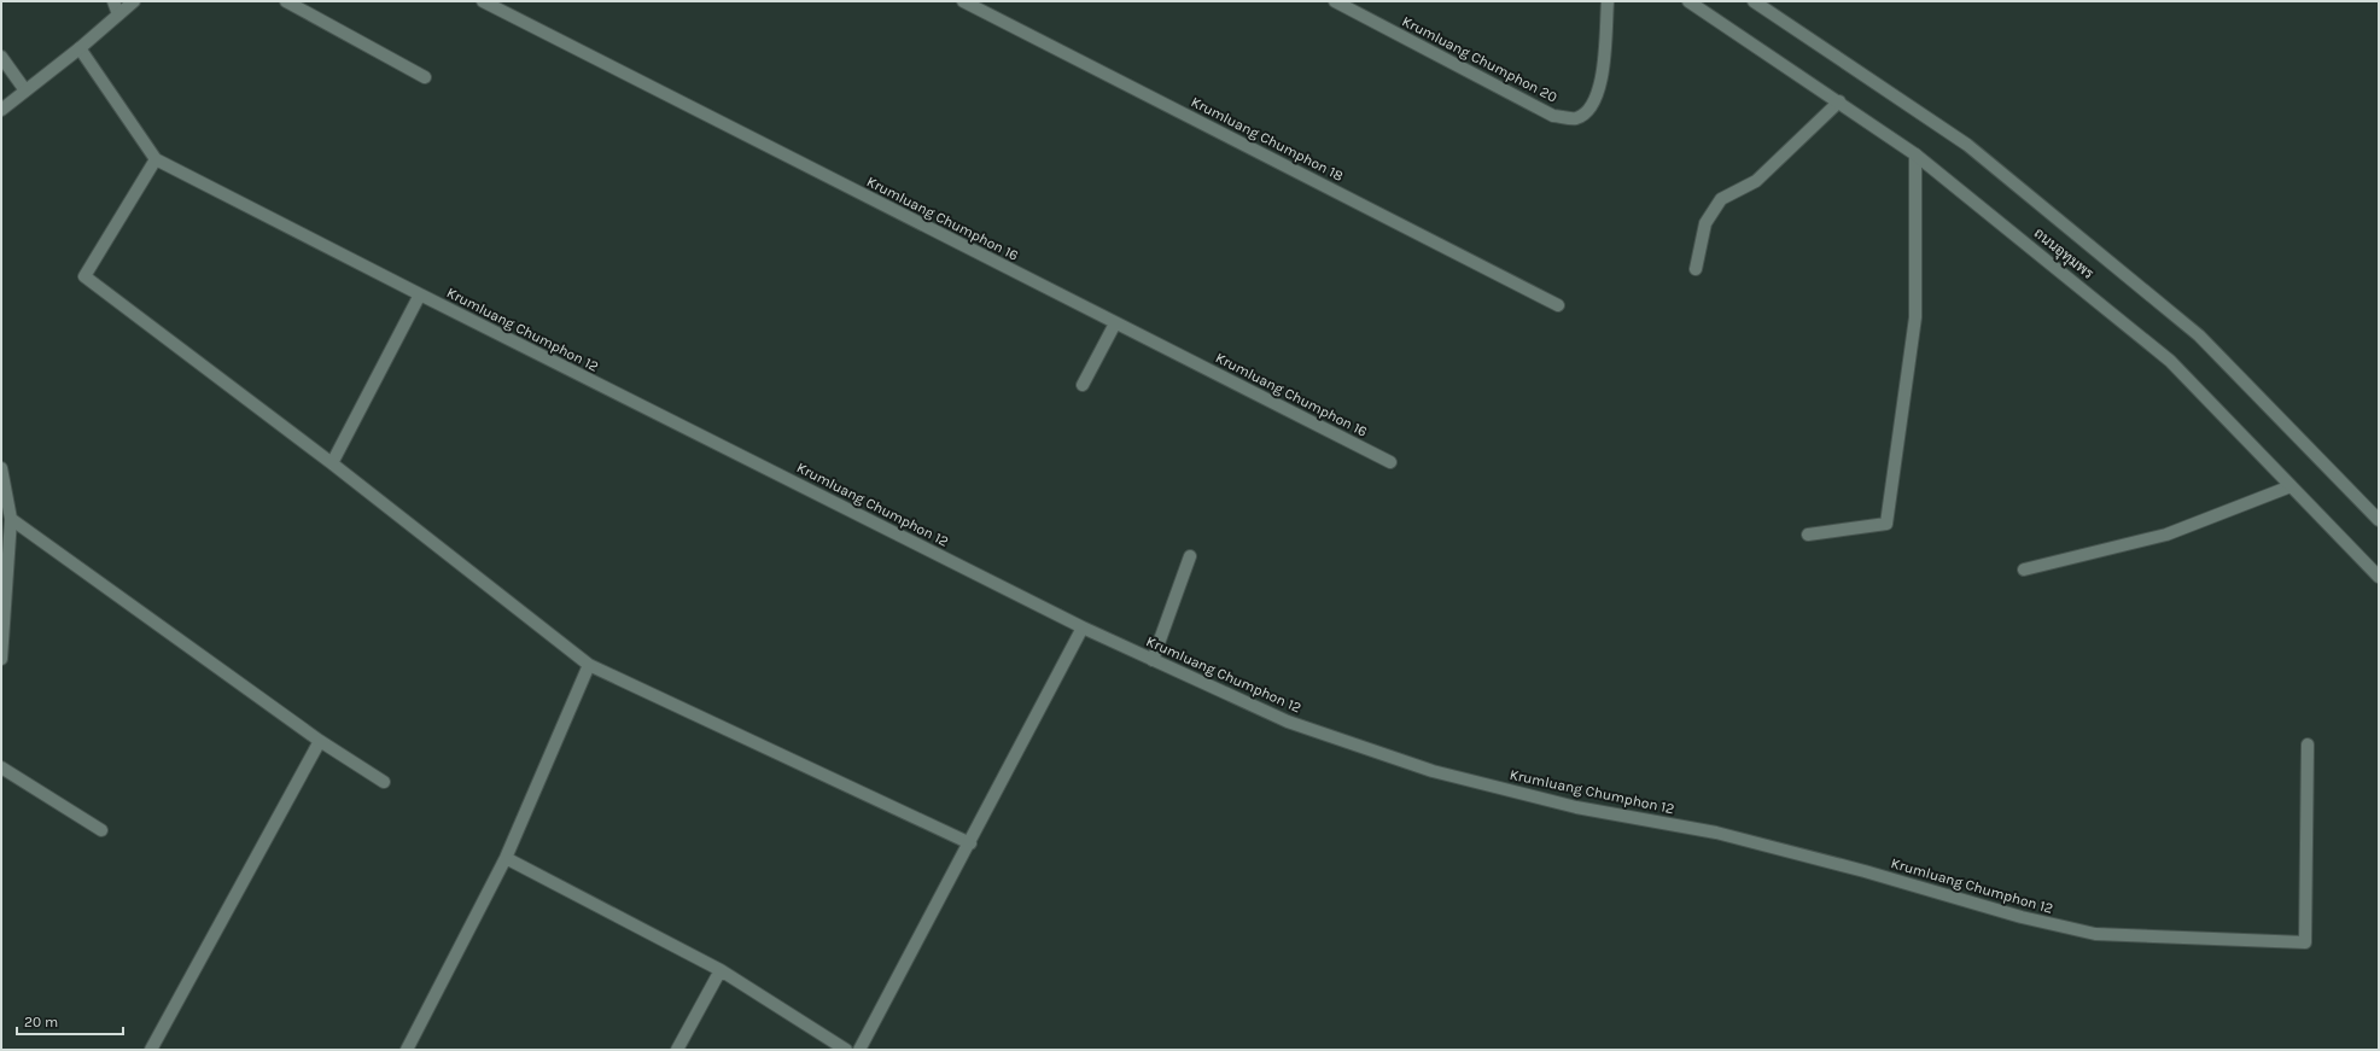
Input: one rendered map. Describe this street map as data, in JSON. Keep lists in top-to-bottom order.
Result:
{
  "streets": {
    "street": [
      "Krumluang Chumphon 20",
      "Krumluang Chumphon 18",
      "Krumluang Chumphon 16",
      "ถนนอุทุมพร",
      "Krumluang Chumphon 12"
    ]
  },
  "scale_bar": "20 m"
}
